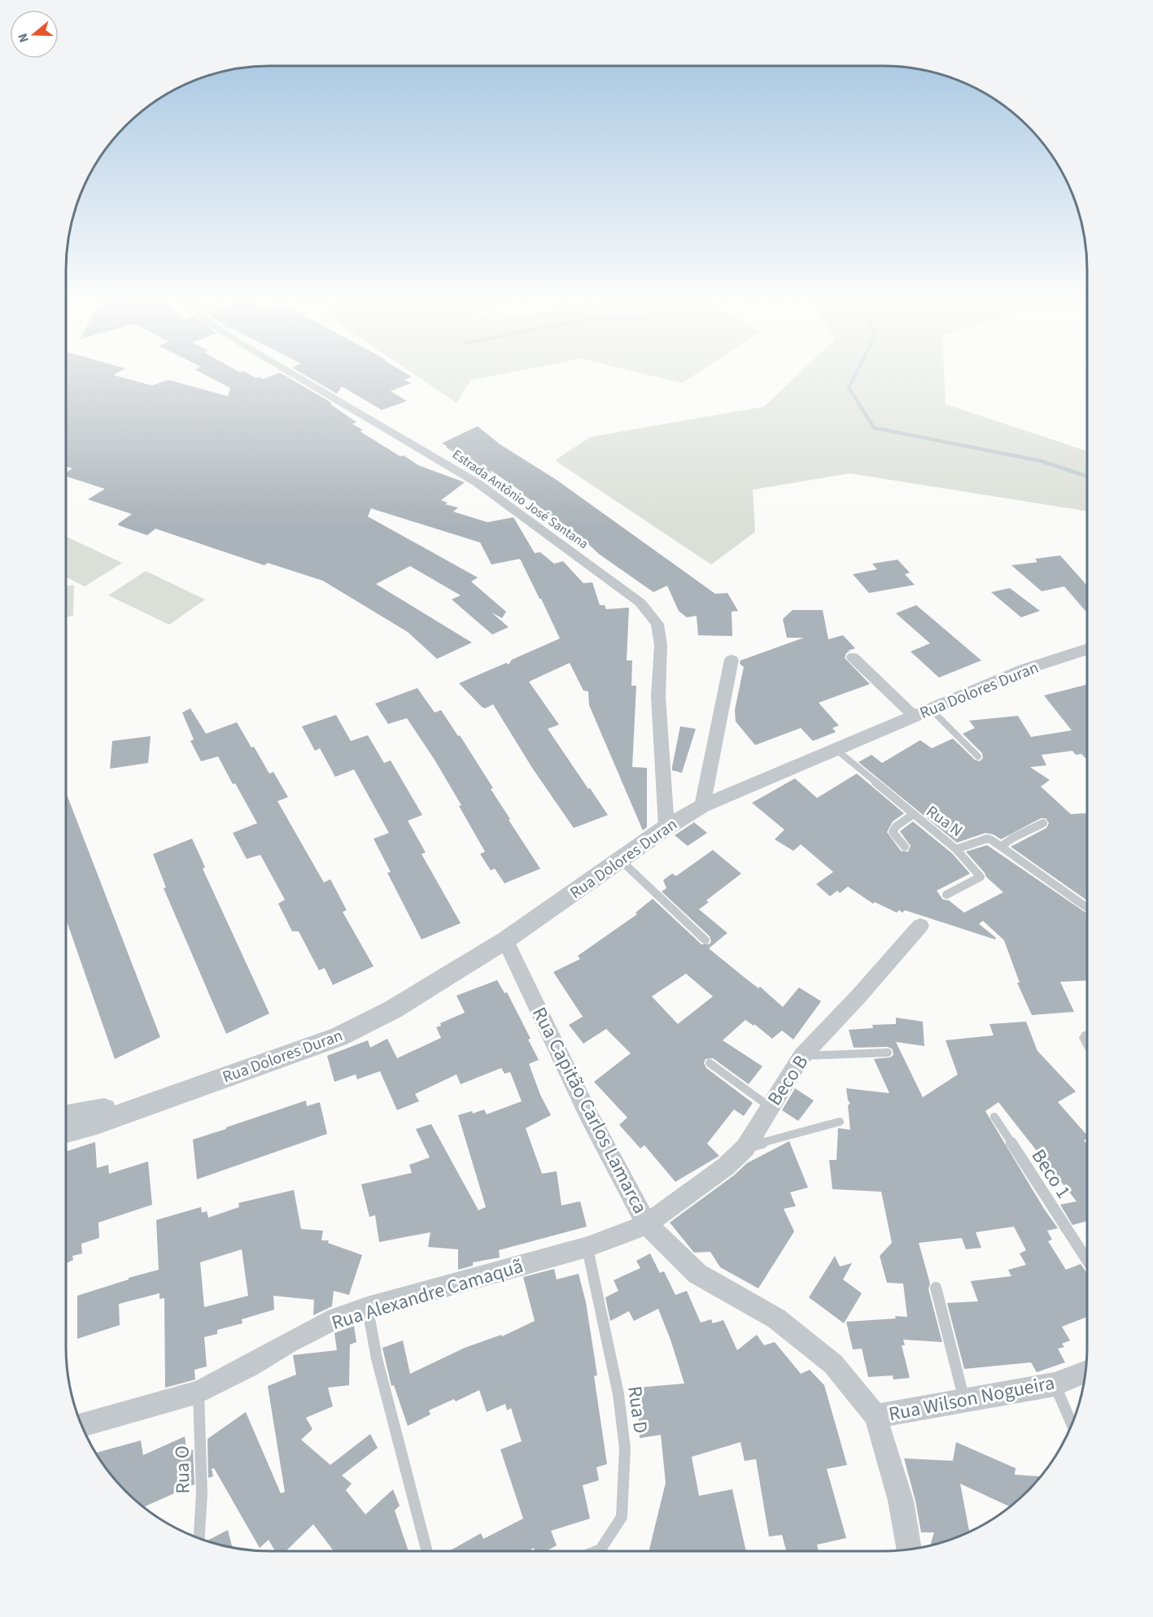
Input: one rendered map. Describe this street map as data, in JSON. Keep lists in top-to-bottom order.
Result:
{
  "streets": {
    "street": [
      "Estrada Antônio José Santana",
      "Rua Dolores Duran",
      "Beco B",
      "Rua Capitão Carlos Lamarca",
      "Rua Alexandre Camaquã",
      "Rua Wilson Nogueira"
    ],
    "lane": [
      "Rua N",
      "Beco 1",
      "Rua D",
      "Rua O"
    ]
  },
  "crossings": [
    ["Estrada Antônio José Santana", "Rua Dolores Duran"],
    ["Rua Dolores Duran", "Rua N"],
    ["Rua Dolores Duran", "Rua Capitão Carlos Lamarca"],
    ["Beco B", "Rua Capitão Carlos Lamarca"],
    ["Beco B", "Rua Alexandre Camaquã"],
    ["Rua Capitão Carlos Lamarca", "Rua Alexandre Camaquã"],
    ["Rua Capitão Carlos Lamarca", "Rua Wilson Nogueira"],
    ["Rua Alexandre Camaquã", "Rua D"],
    ["Rua Alexandre Camaquã", "Rua O"]
  ],
  "north": "left"
}
